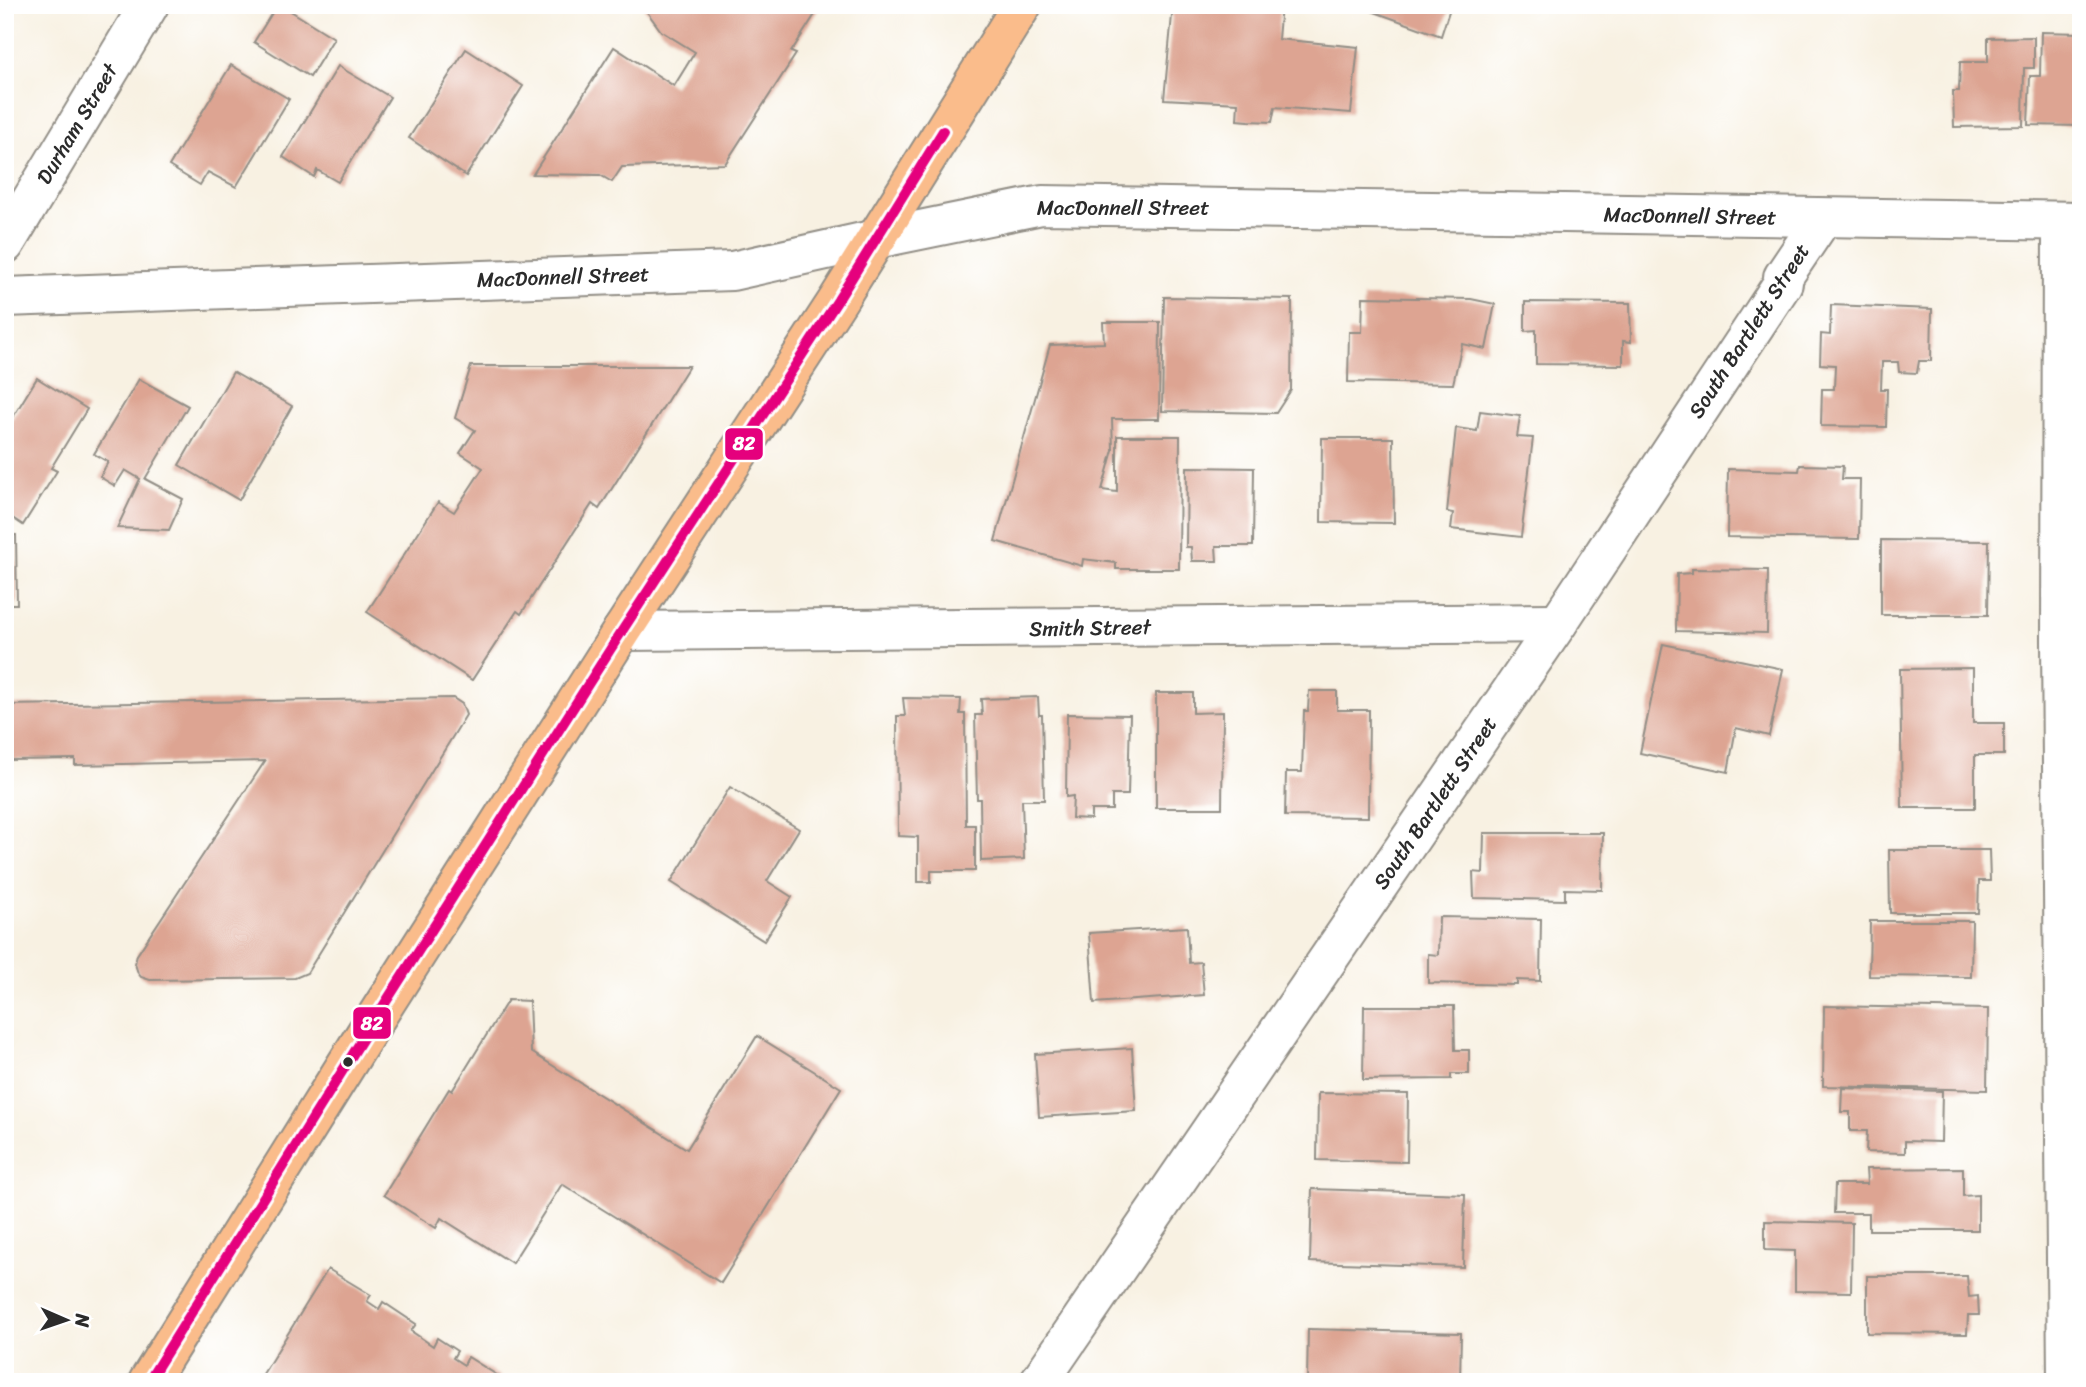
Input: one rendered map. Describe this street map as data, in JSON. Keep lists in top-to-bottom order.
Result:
{
  "streets": {
    "street": [
      "Durham Street",
      "MacDonnell Street",
      "South Bartlett Street",
      "Smith Street"
    ]
  },
  "crossings": [
    ["MacDonnell Street", "South Bartlett Street"],
    ["South Bartlett Street", "Smith Street"]
  ],
  "lines": ["transit line 82"],
  "north": "right"
}
